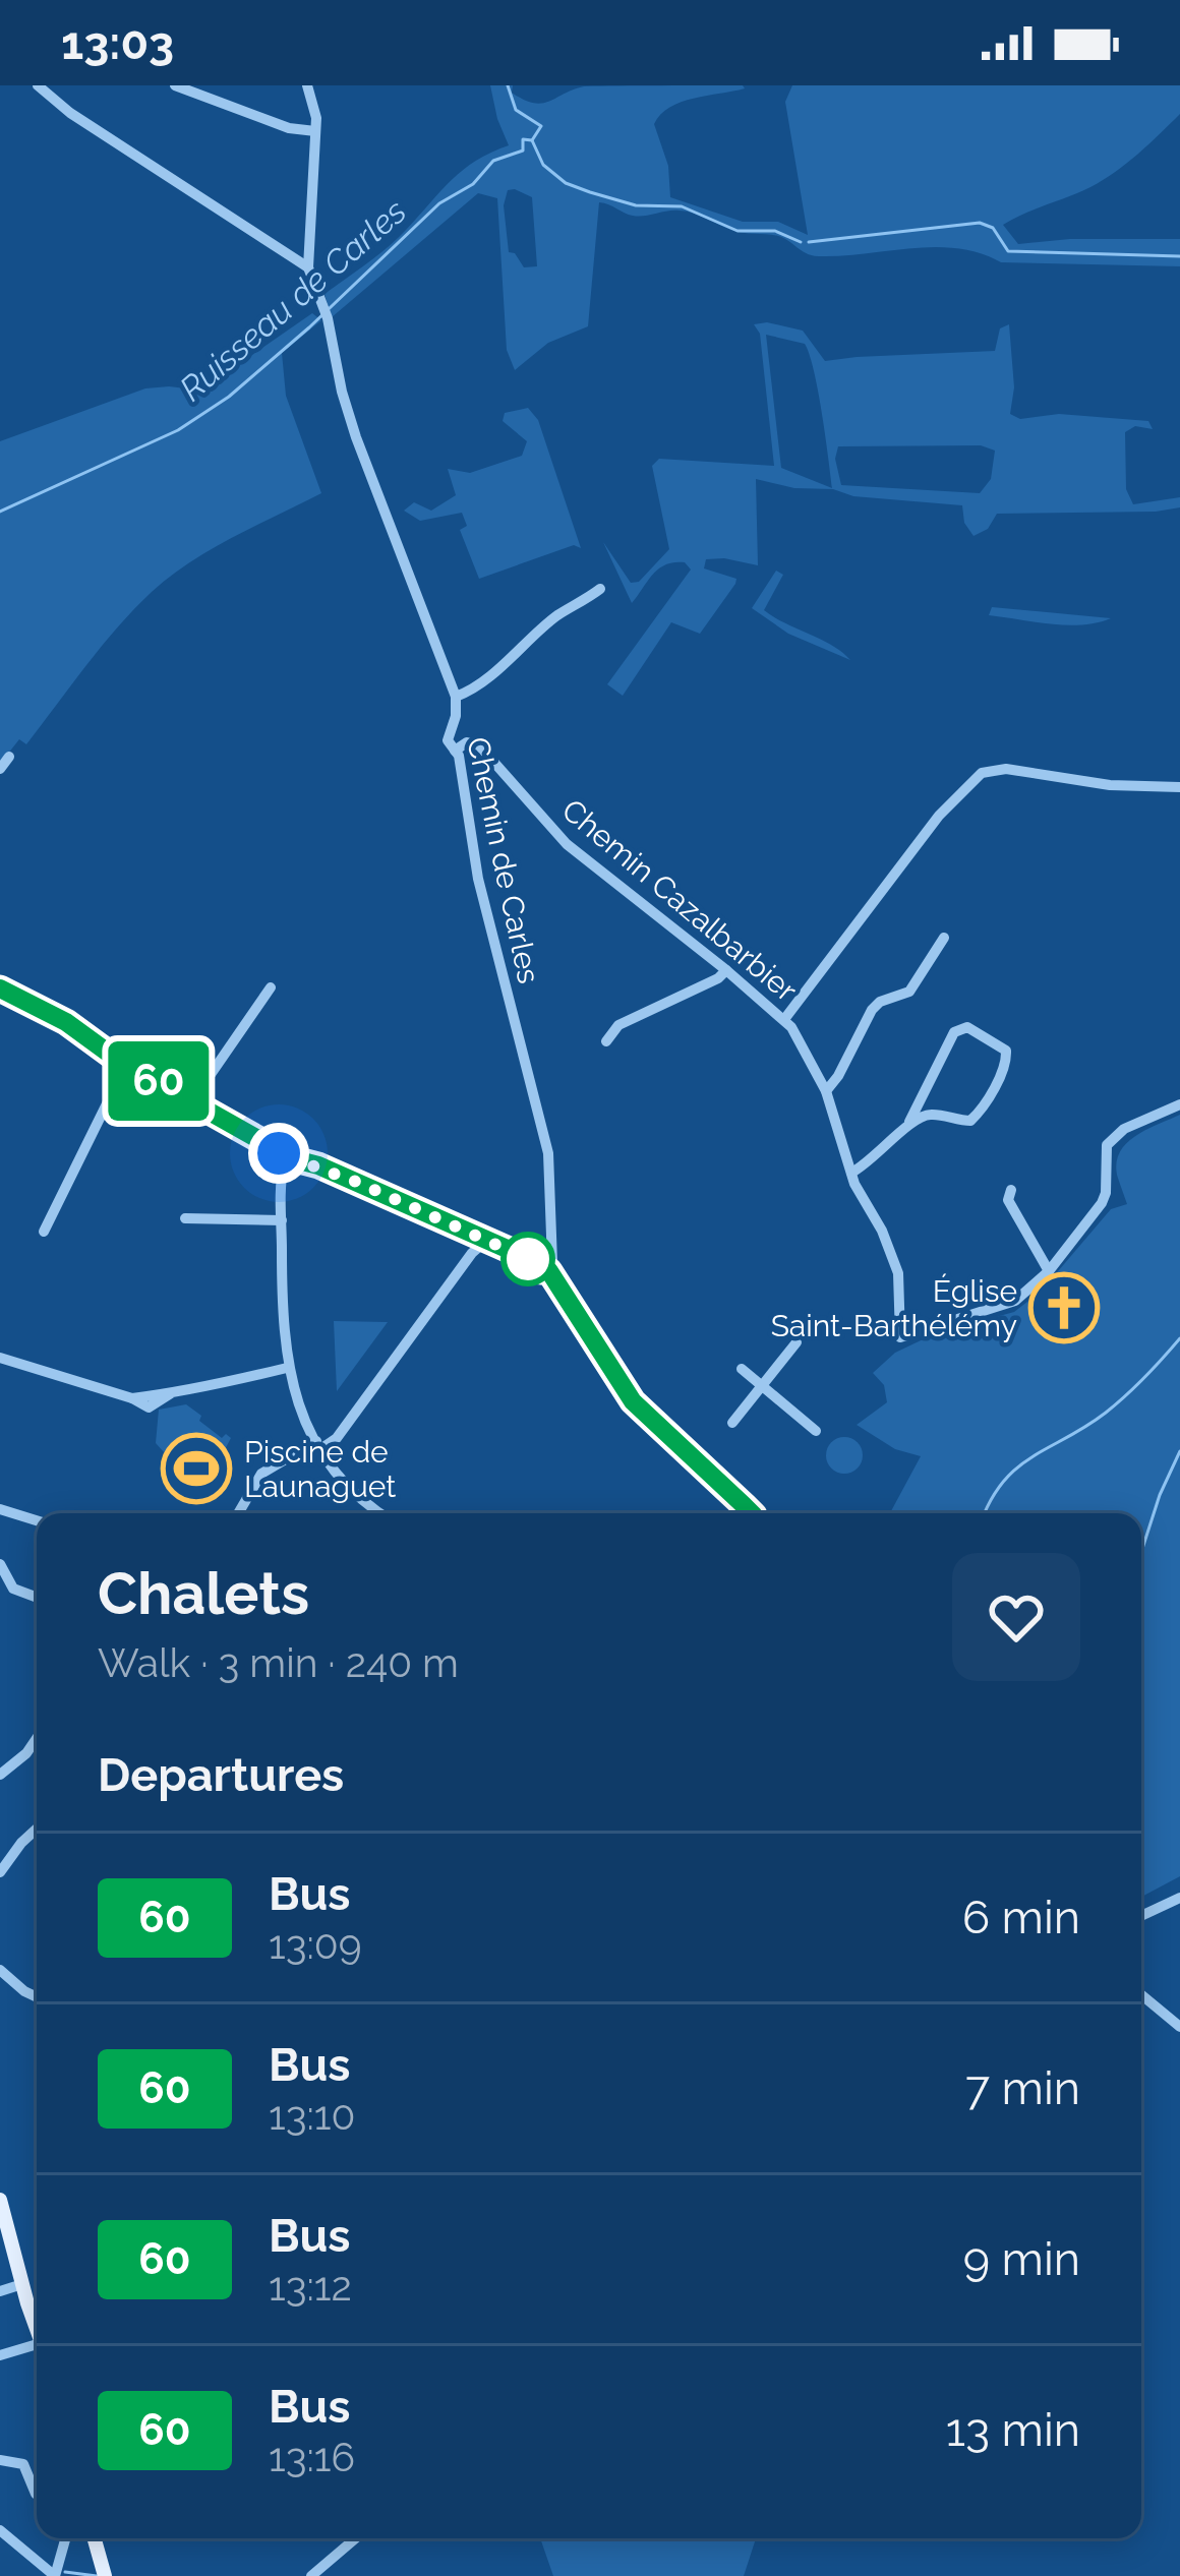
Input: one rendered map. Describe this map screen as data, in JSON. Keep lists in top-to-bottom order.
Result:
{
  "streets": {
    "street": ["Chemin de Carles", "Chemin Cazalbarbier"]
  },
  "crossings": [
    ["Chemin de Carles", "Chemin Cazalbarbier"]
  ],
  "water": ["Ruisseau de Carles"],
  "places": {
    "church": ["Église Saint-Barthélémy"],
    "sports": ["Piscine de Launaguet"]
  },
  "lines": ["bus line 60"],
  "page": {
    "status": "13:03",
    "on_map": "60",
    "heading": [
      ["Chalets", "Walk · 3 min · 240 m"],
      "Departures"
    ],
    "list": [
      {
        "mark": "60",
        "name": "Bus",
        "note": "13:09",
        "value": "6 min"
      },
      {
        "mark": "60",
        "name": "Bus",
        "note": "13:10",
        "value": "7 min"
      },
      {
        "mark": "60",
        "name": "Bus",
        "note": "13:12",
        "value": "9 min"
      },
      {
        "mark": "60",
        "name": "Bus",
        "note": "13:16",
        "value": "13 min"
      }
    ]
  }
}
